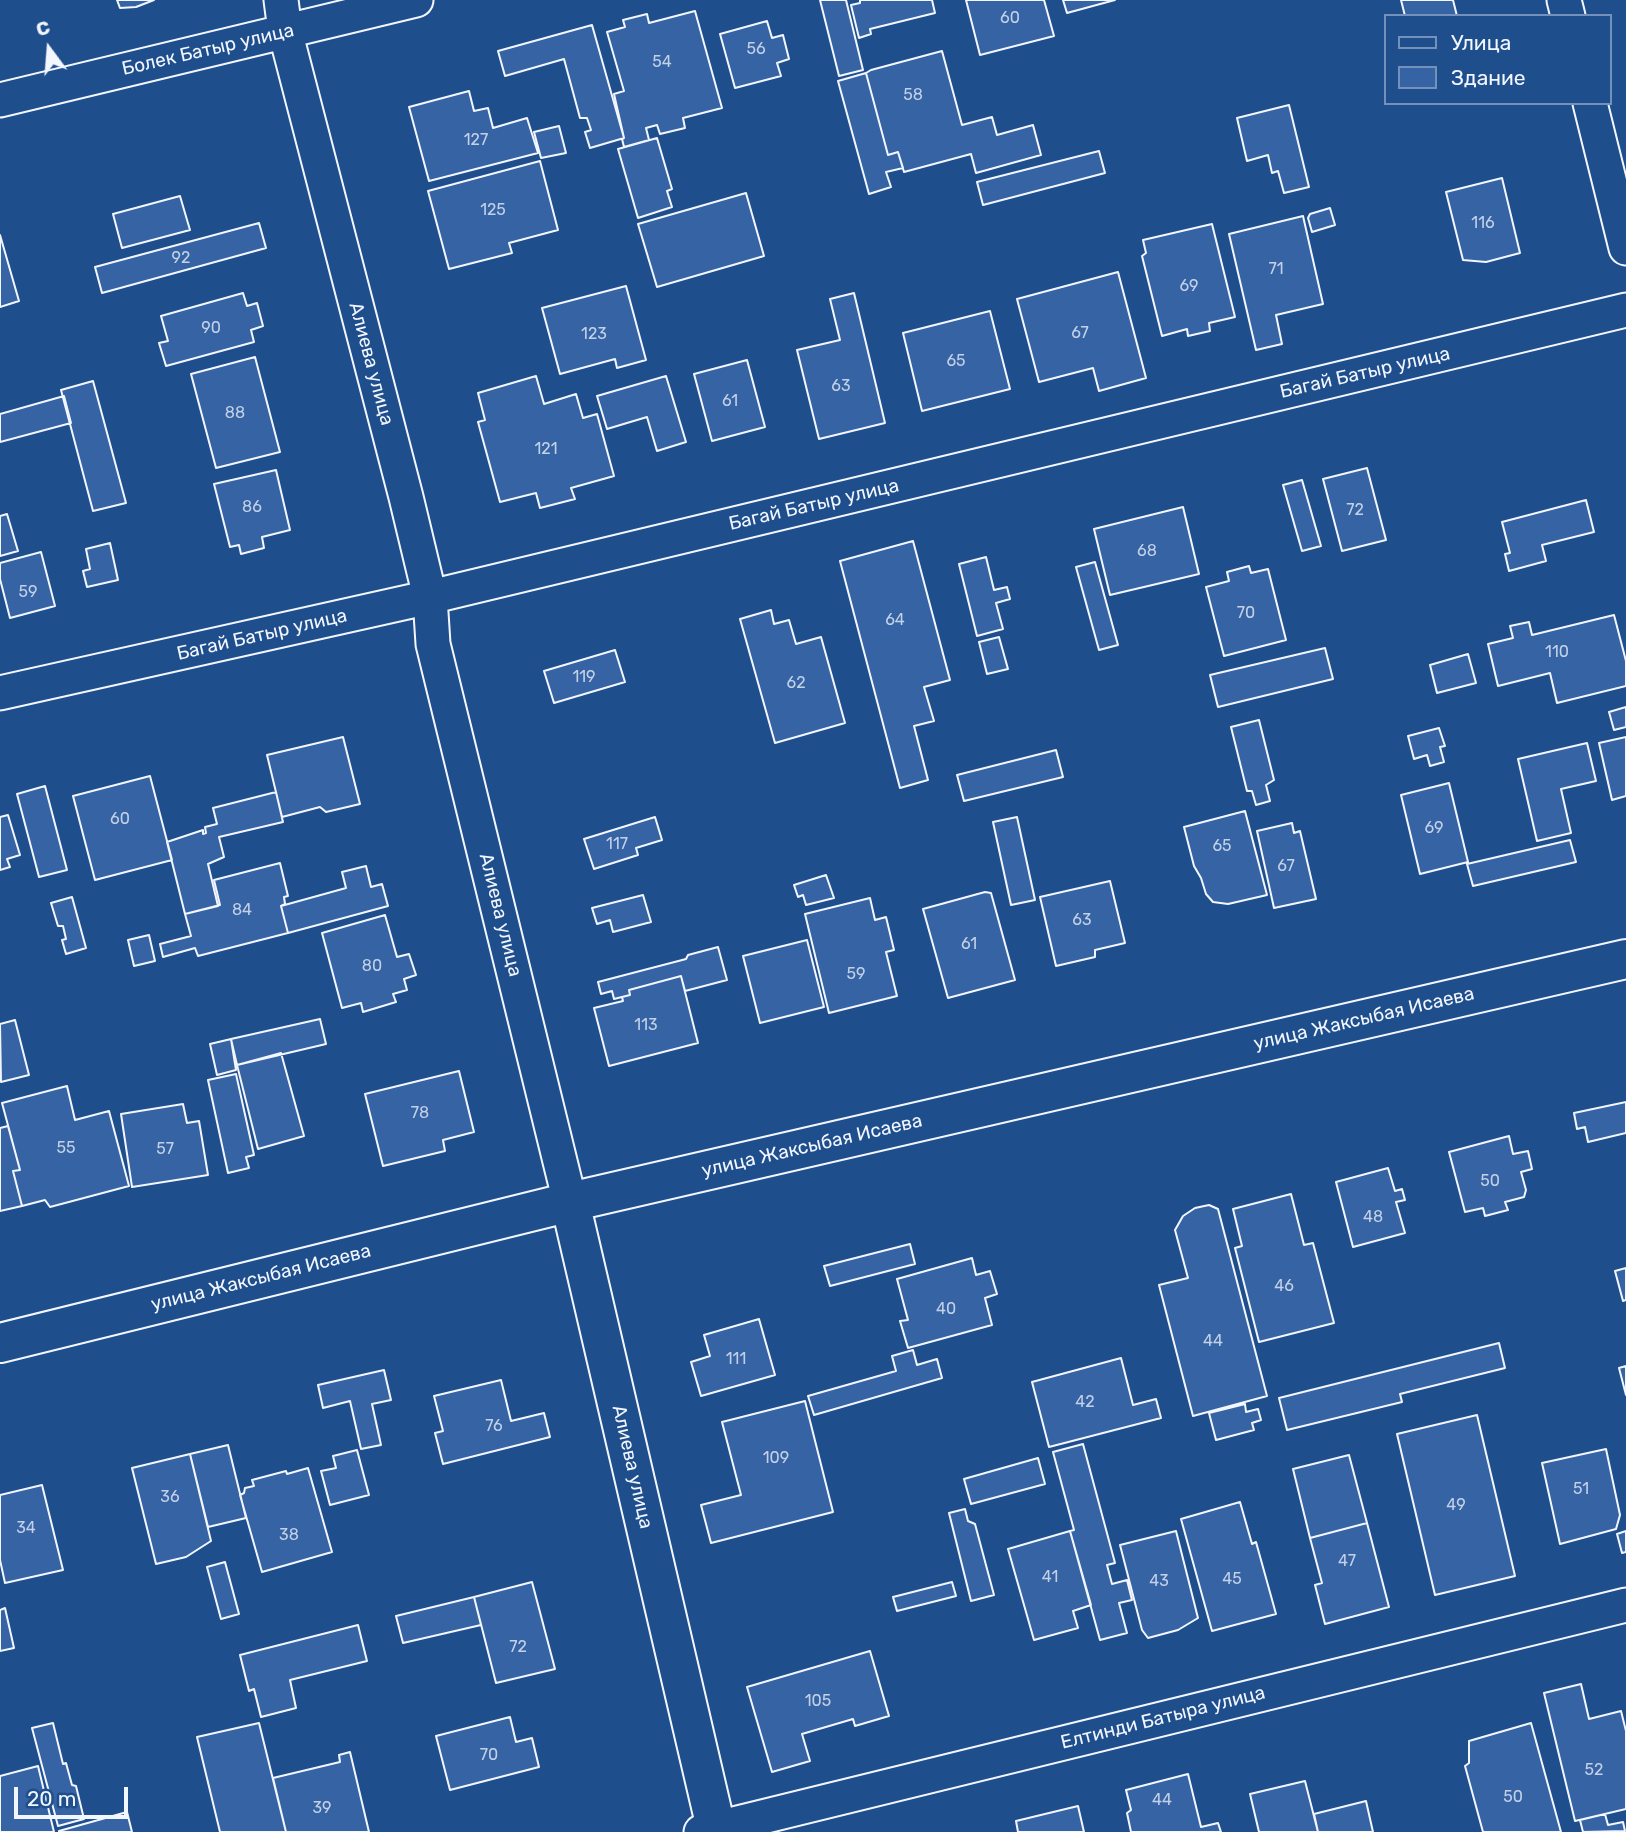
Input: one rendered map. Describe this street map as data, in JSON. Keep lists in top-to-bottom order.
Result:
{
  "streets": {
    "street": [
      "Болек Батыр улица",
      "Алиева улица",
      "Багай Батыр улица",
      "улица Жаксыбая Исаева",
      "Елтинди Батыра улица"
    ]
  },
  "crossings": [
    ["Болек Батыр улица", "Алиева улица"],
    ["Алиева улица", "Багай Батыр улица"],
    ["Алиева улица", "улица Жаксыбая Исаева"],
    ["Алиева улица", "Елтинди Батыра улица"]
  ],
  "house_numbers": [
    "60",
    "56",
    "54",
    "58",
    "127",
    "125",
    "116",
    "92",
    "71",
    "69",
    "90",
    "67",
    "123",
    "65",
    "63",
    "61",
    "88",
    "121",
    "86",
    "72",
    "68",
    "59",
    "70",
    "64",
    "110",
    "119",
    "62",
    "60",
    "69",
    "117",
    "65",
    "67",
    "84",
    "63",
    "61",
    "80",
    "59",
    "113",
    "78",
    "55",
    "57",
    "50",
    "48",
    "46",
    "40",
    "44",
    "111",
    "42",
    "76",
    "109",
    "51",
    "36",
    "49",
    "34",
    "38",
    "47",
    "41",
    "45",
    "43",
    "72",
    "105",
    "70",
    "52",
    "50",
    "44",
    "39"
  ],
  "legend": ["Улица", "Здание"],
  "scale_bar": "20 m",
  "north": "top"
}
